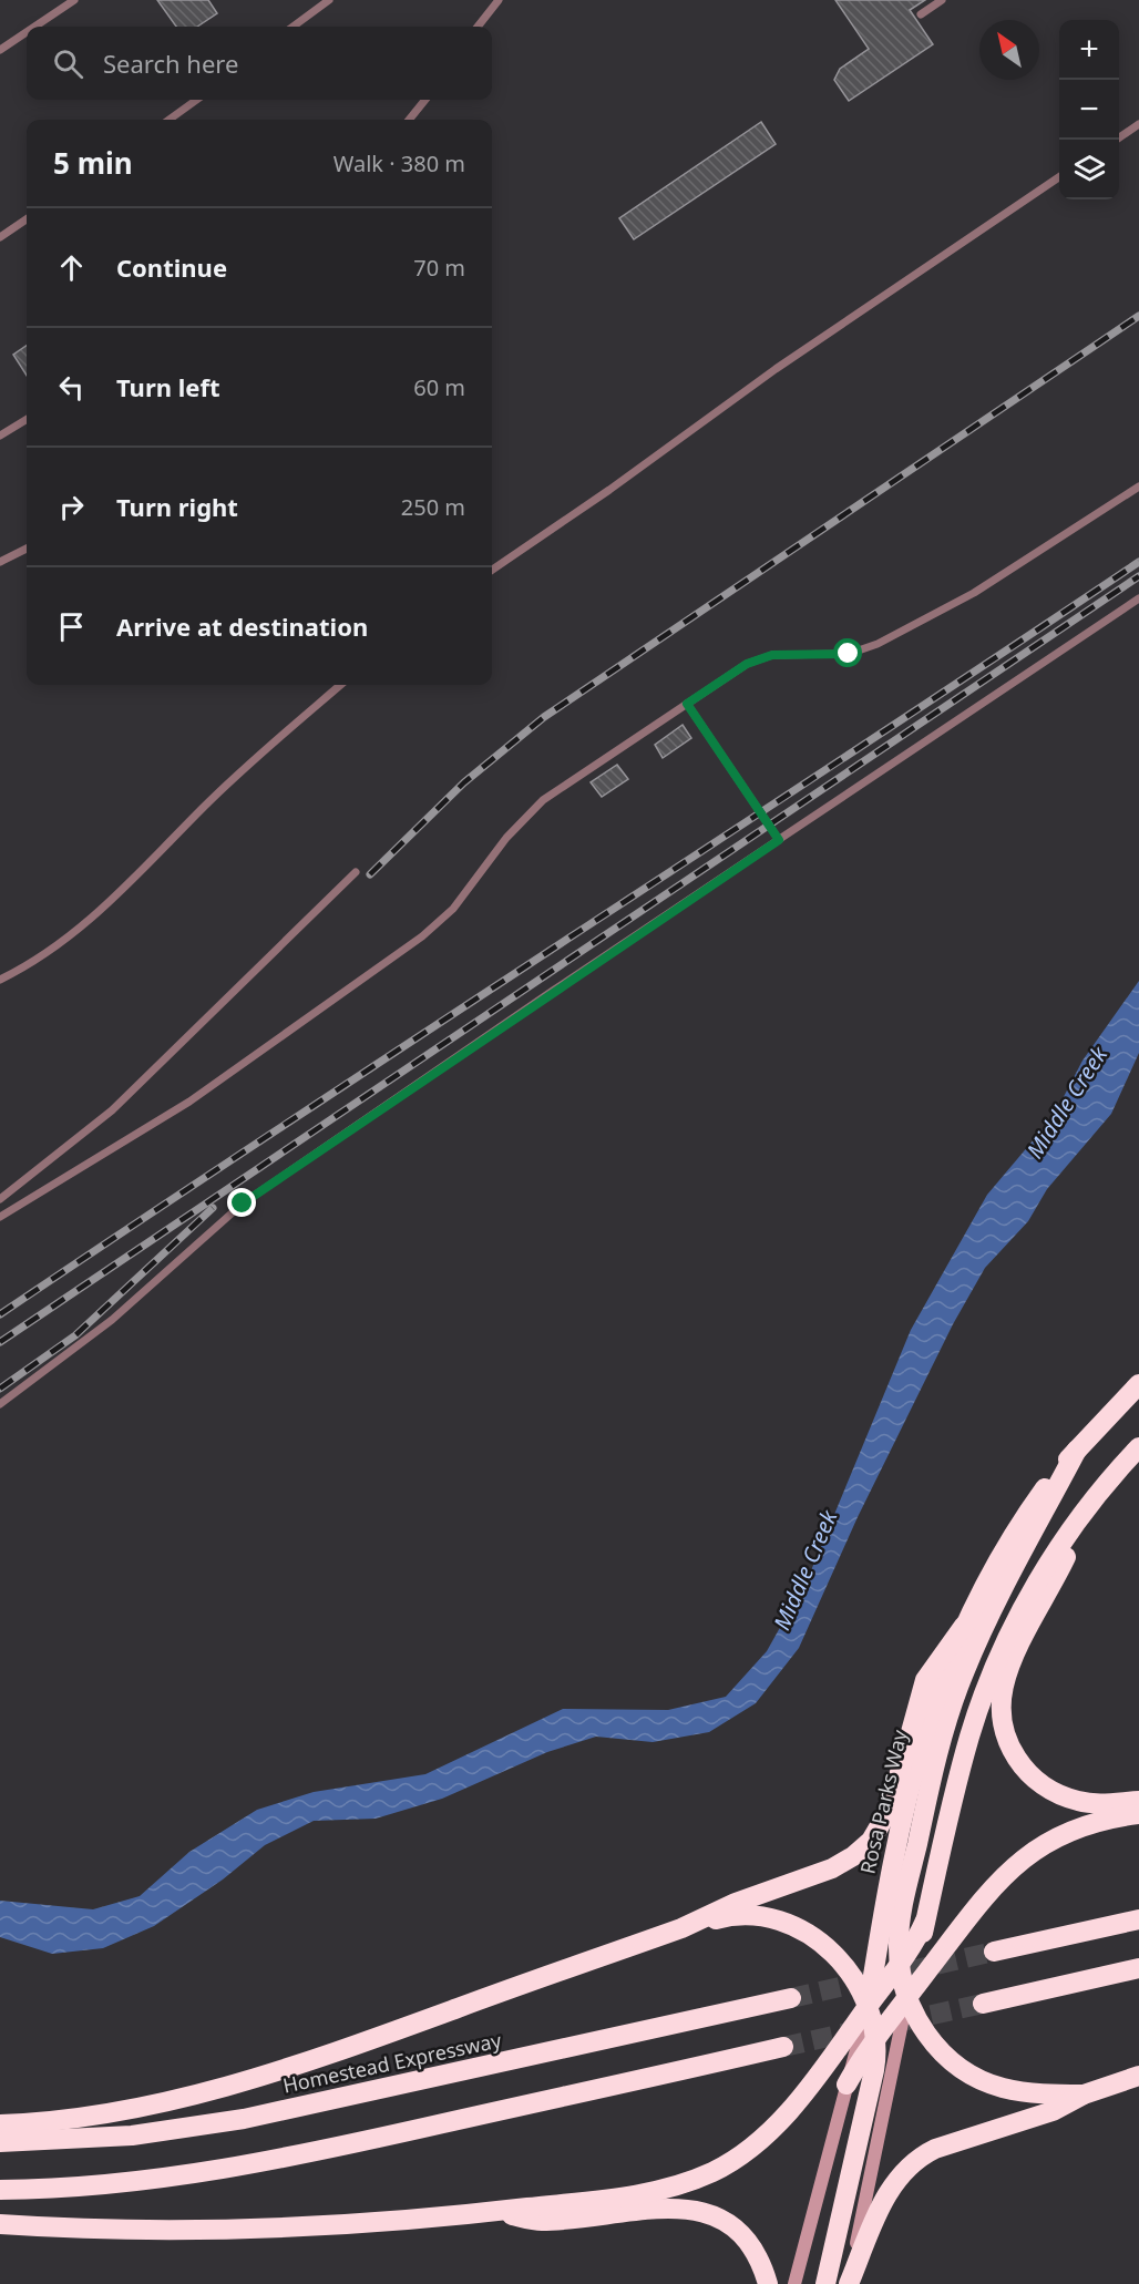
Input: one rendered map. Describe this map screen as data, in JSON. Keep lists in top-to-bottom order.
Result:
{
  "streets": {
    "highway": ["Rosa Parks Way", "Homestead Expressway"]
  },
  "water": ["Middle Creek"],
  "north": "top left",
  "page": {
    "map_buttons": ["+", "−"],
    "search": "Search here",
    "heading": ["5 min", "Walk · 380 m"],
    "list": [
      ["Continue", "70 m"],
      ["Turn left", "60 m"],
      ["Turn right", "250 m"],
      "Arrive at destination"
    ]
  }
}
